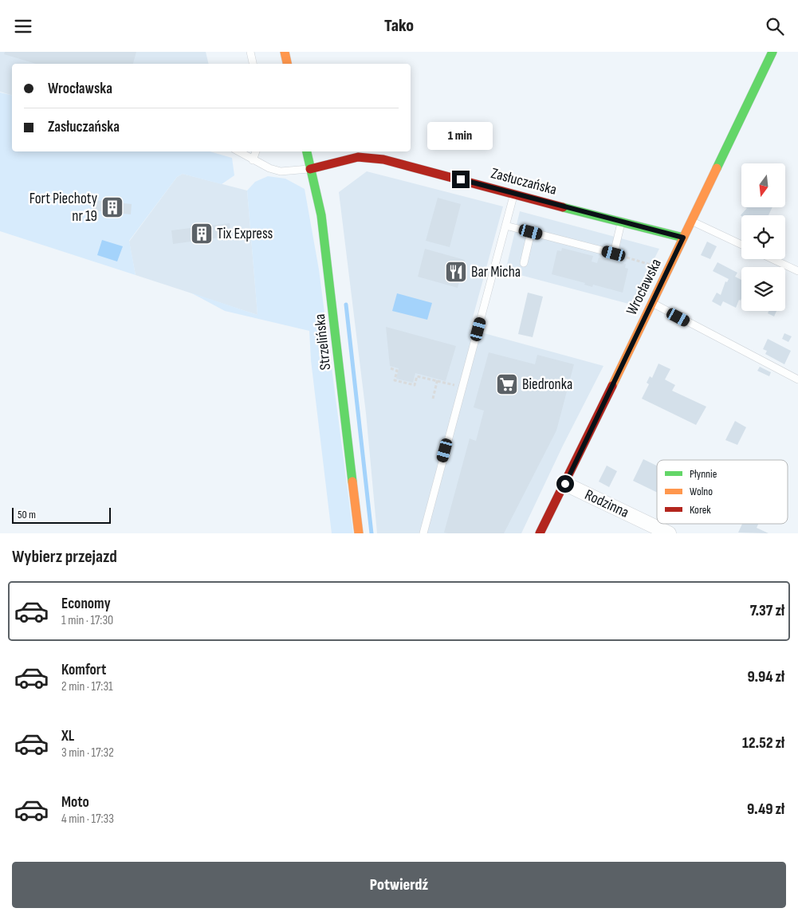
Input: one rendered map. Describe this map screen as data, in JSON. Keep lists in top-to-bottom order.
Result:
{
  "streets": {
    "street": [
      "Zasłuczańska",
      "Wrocławska",
      "Strzelińska",
      "Rodzinna"
    ]
  },
  "crossings": [
    ["Zasłuczańska", "Wrocławska"],
    ["Zasłuczańska", "Strzelińska"],
    ["Wrocławska", "Rodzinna"]
  ],
  "places": {
    "building": ["Fort Piechoty nr 19", "Tix Express"],
    "restaurant": ["Bar Micha"],
    "supermarket": ["Biedronka"]
  },
  "legend": ["Płynnie", "Wolno", "Korek"],
  "scale_bar": "50 m",
  "north": "bottom",
  "page": {
    "header": "Tako",
    "banner": ["Wrocławska", "Zasłuczańska"],
    "bubble": "1 min",
    "scale": "50 m",
    "heading": "Wybierz przejazd",
    "list": [
      {
        "name": "Economy",
        "note": "1 min · 17:30",
        "value": "7.37 zł"
      },
      {
        "name": "Komfort",
        "note": "2 min · 17:31",
        "value": "9.94 zł"
      },
      {
        "name": "XL",
        "note": "3 min · 17:32",
        "value": "12.52 zł"
      },
      {
        "name": "Moto",
        "note": "4 min · 17:33",
        "value": "9.49 zł"
      }
    ],
    "buttons": "Potwierdź"
  }
}
